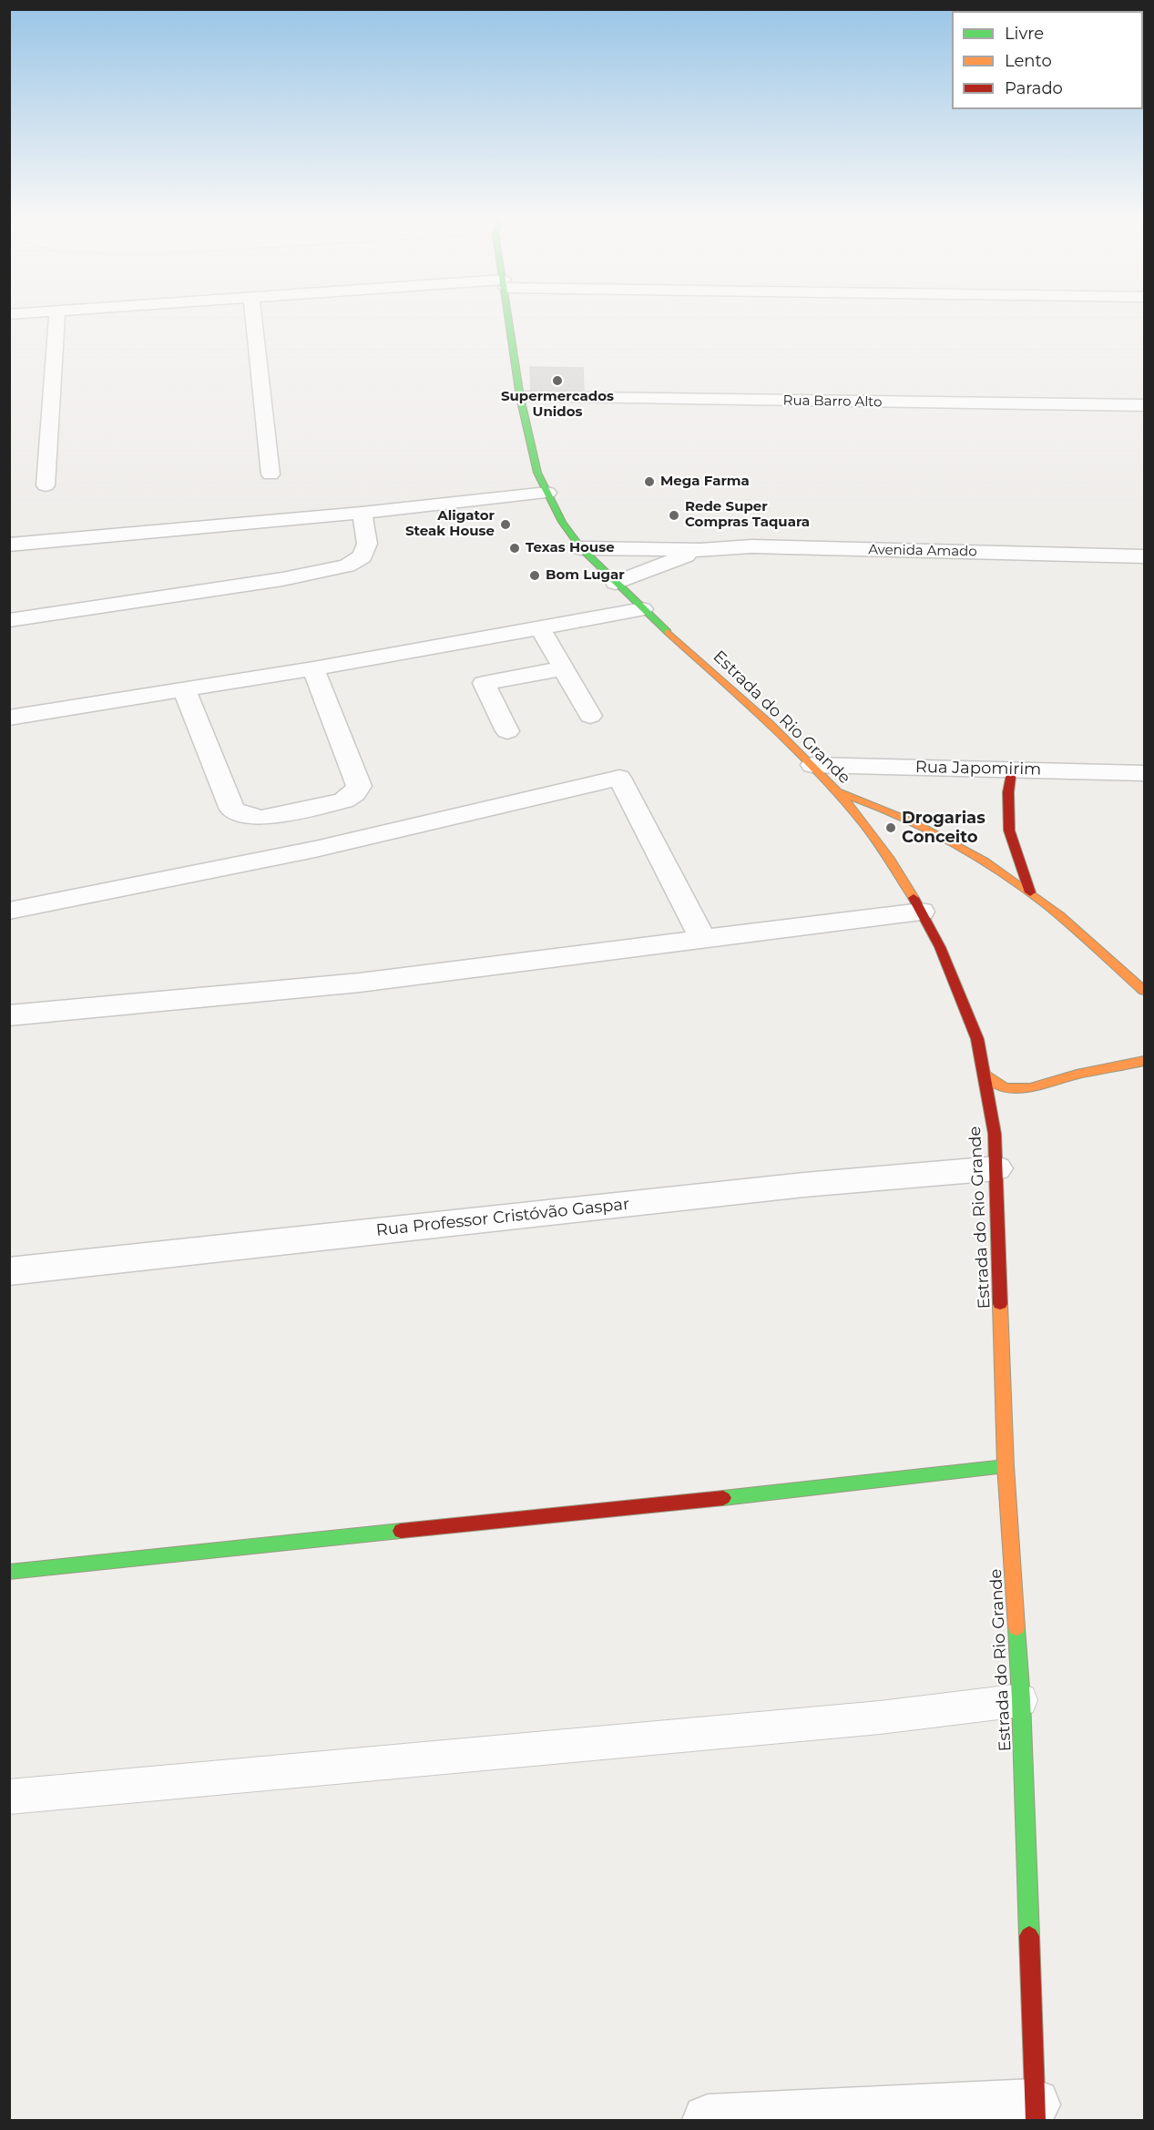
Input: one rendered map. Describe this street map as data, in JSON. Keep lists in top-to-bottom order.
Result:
{
  "streets": {
    "street": [
      "Rua Barro Alto",
      "Avenida Amado",
      "Estrada do Rio Grande",
      "Rua Japomirim",
      "Rua Professor Cristóvão Gaspar"
    ]
  },
  "crossings": [
    ["Rua Barro Alto", "Estrada do Rio Grande"],
    ["Avenida Amado", "Estrada do Rio Grande"],
    ["Estrada do Rio Grande", "Rua Japomirim"],
    ["Estrada do Rio Grande", "Rua Professor Cristóvão Gaspar"]
  ],
  "places": [
    "Supermercados Unidos",
    "Mega Farma",
    "Rede Super Compras Taquara",
    "Aligator Steak House",
    "Texas House",
    "Bom Lugar",
    "Drogarias Conceito"
  ],
  "legend": ["Livre", "Lento", "Parado"]
}
